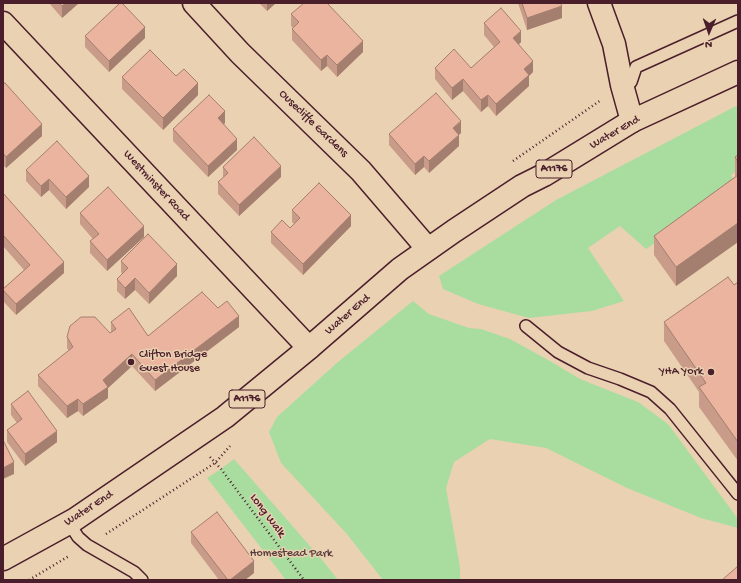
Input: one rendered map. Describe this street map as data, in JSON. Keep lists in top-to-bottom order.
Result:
{
  "streets": {
    "street": [
      "Ousecliffe Gardens",
      "Water End",
      "A1176",
      "Westminster Road"
    ],
    "path": ["Long Walk"]
  },
  "crossings": [
    ["Ousecliffe Gardens", "Water End"],
    ["Water End", "Westminster Road"]
  ],
  "parks": ["Homestead Park"],
  "places": ["Clifton Bridge Guest House", "YHA York"],
  "north": "bottom"
}
